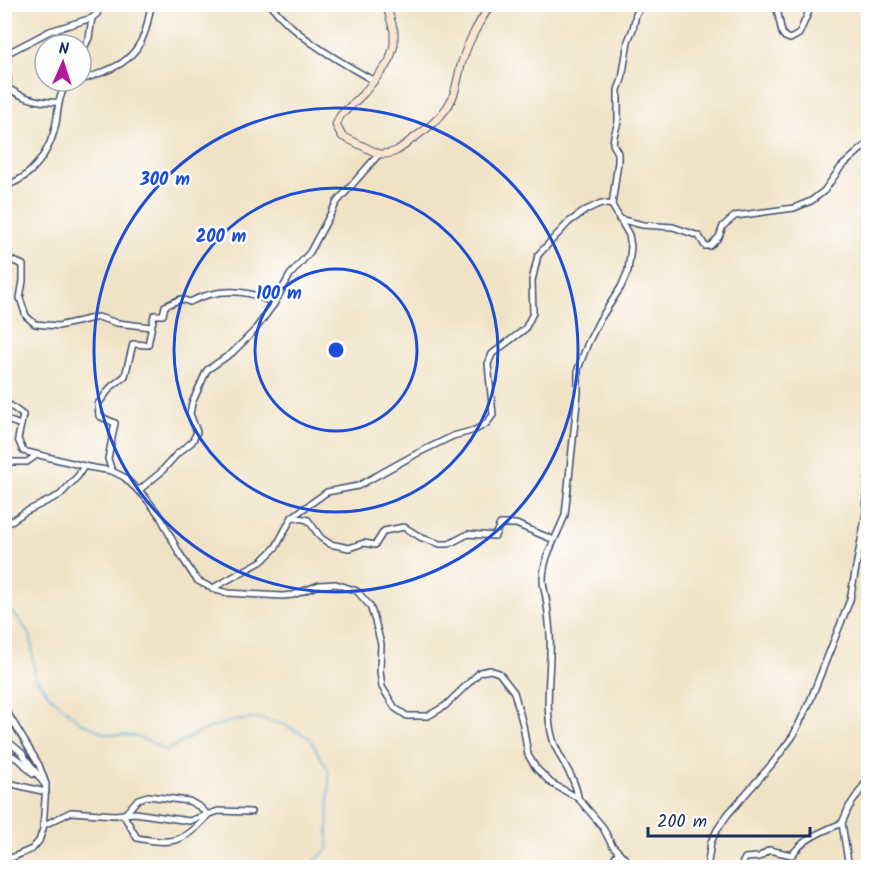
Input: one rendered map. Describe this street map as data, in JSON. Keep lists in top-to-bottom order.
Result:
{
  "scale_bar": "200 m",
  "north": "top",
  "rings": ["300 m", "200 m", "100 m"]
}
